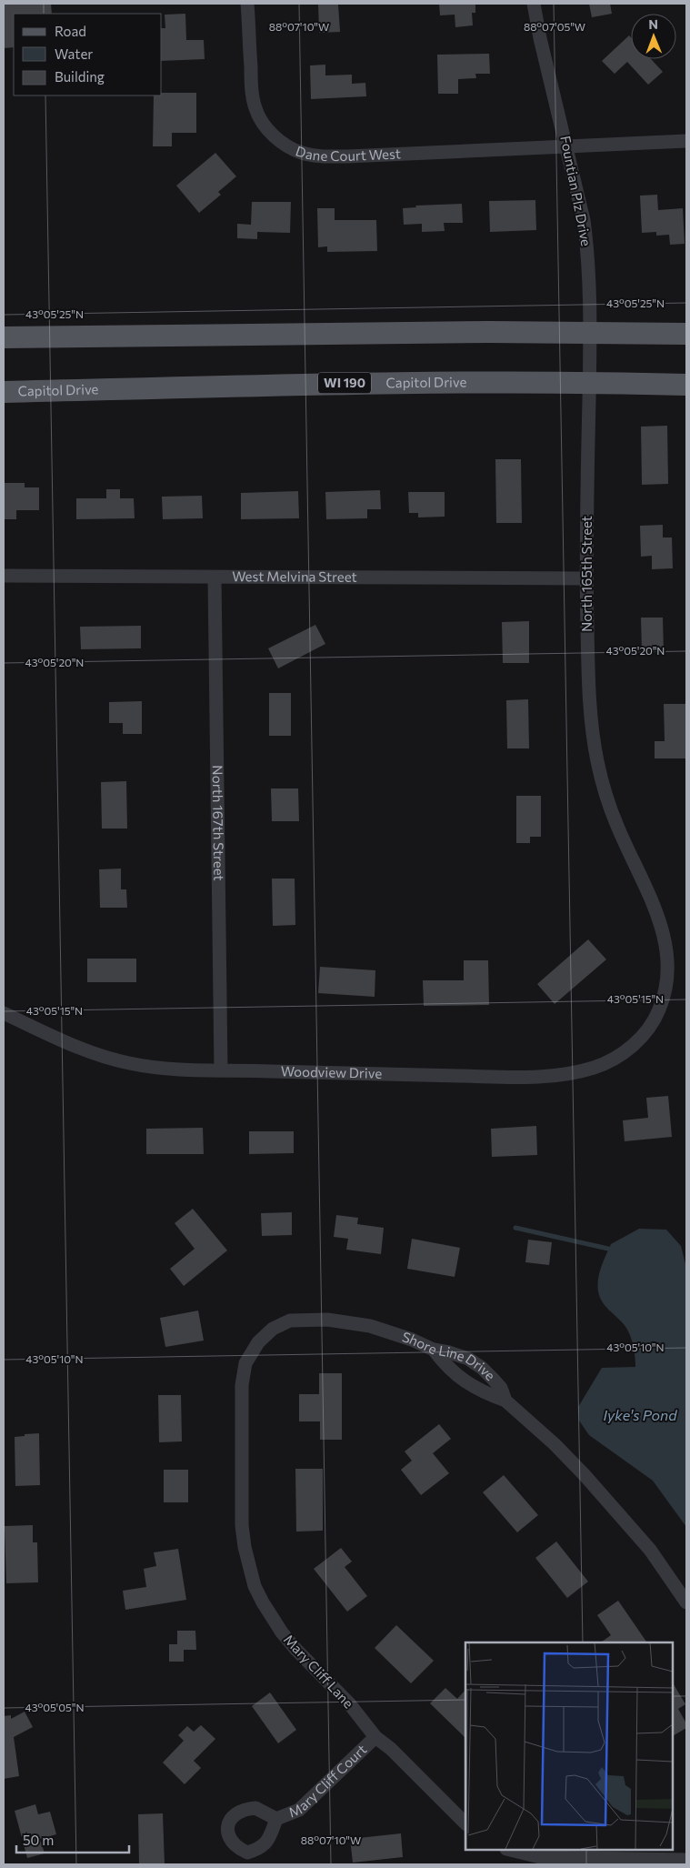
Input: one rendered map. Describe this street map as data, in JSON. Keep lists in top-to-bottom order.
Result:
{
  "streets": {
    "main road": ["WI 190", "Capitol Drive"],
    "street": [
      "Dane Court West",
      "Fountian Plz Drive",
      "North 165th Street",
      "West Melvina Street",
      "North 167th Street",
      "Woodview Drive",
      "Shore Line Drive",
      "Mary Cliff Lane",
      "Mary Cliff Court"
    ]
  },
  "crossings": [
    ["Dane Court West", "Fountian Plz Drive"],
    ["Fountian Plz Drive", "Capitol Drive"],
    ["Fountian Plz Drive", "North 165th Street"],
    ["Capitol Drive", "North 165th Street"],
    ["North 165th Street", "West Melvina Street"],
    ["North 165th Street", "Woodview Drive"],
    ["West Melvina Street", "North 167th Street"],
    ["North 167th Street", "Woodview Drive"],
    ["Shore Line Drive", "Mary Cliff Lane"],
    ["Mary Cliff Lane", "Mary Cliff Court"]
  ],
  "water": ["Iyke's Pond"],
  "legend": ["Road", "Water", "Building"],
  "scale_bar": "50 m",
  "north": "top",
  "coordinates": [
    "88°07'10\"W",
    "88°07'05\"W",
    "43°05'25\"N",
    "43°05'20\"N",
    "43°05'15\"N",
    "43°05'10\"N",
    "43°05'05\"N"
  ]
}
